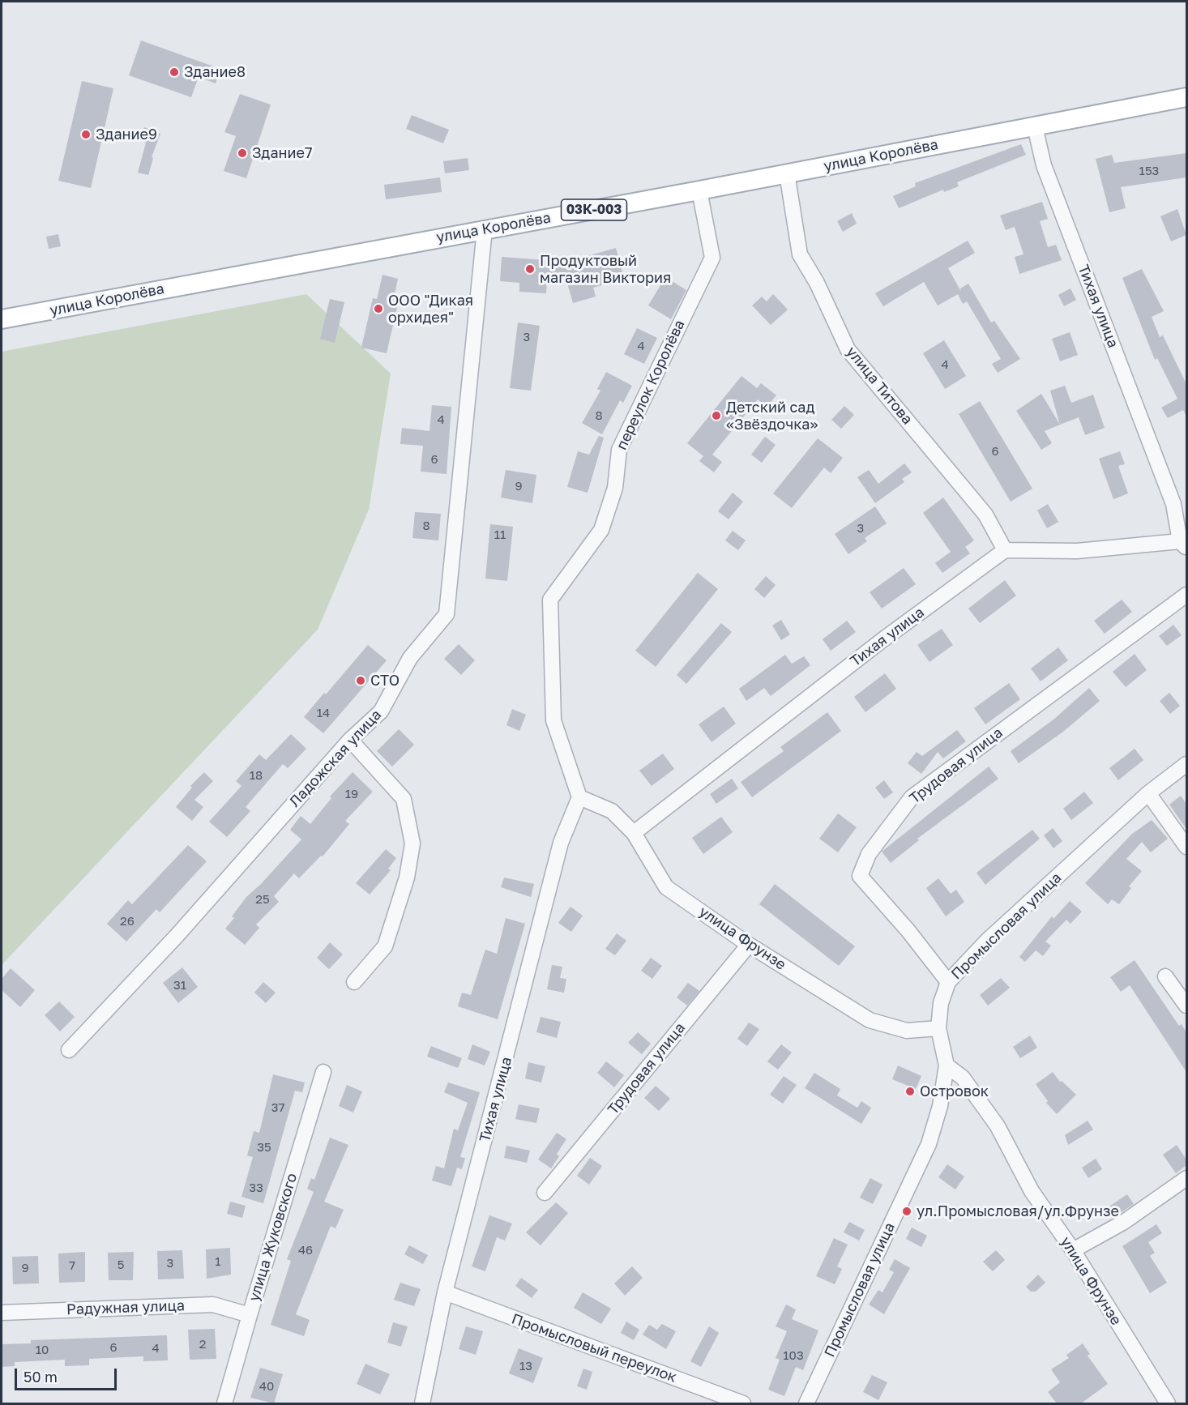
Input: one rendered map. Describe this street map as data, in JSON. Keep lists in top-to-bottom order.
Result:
{
  "streets": {
    "main road": ["улица Королёва", "03К-003"],
    "street": [
      "Тихая улица",
      "переулок Королёва",
      "улица Титова",
      "Ладожская улица",
      "Трудовая улица",
      "Промысловая улица",
      "улица Фрунзе",
      "улица Жуковского",
      "Радужная улица",
      "Промысловый переулок"
    ]
  },
  "crossings": [
    ["улица Королёва", "Тихая улица"],
    ["улица Королёва", "переулок Королёва"],
    ["улица Королёва", "улица Титова"],
    ["улица Королёва", "Ладожская улица"],
    ["Тихая улица", "переулок Королёва"],
    ["Тихая улица", "улица Титова"],
    ["Тихая улица", "улица Фрунзе"],
    ["Тихая улица", "Промысловый переулок"],
    ["переулок Королёва", "улица Фрунзе"],
    ["Трудовая улица", "Промысловая улица"],
    ["Трудовая улица", "улица Фрунзе"],
    ["Промысловая улица", "улица Фрунзе"],
    ["улица Жуковского", "Радужная улица"]
  ],
  "places": [
    "Здание8",
    "Здание9",
    "Здание7",
    "Продуктовый магазин Виктория",
    "ООО \"Дикая орхидея\"",
    "Детский сад «Звёздочка»",
    "СТО",
    "Островок",
    "ул.Промысловая/ул.Фрунзе"
  ],
  "house_numbers": [
    "153",
    "3",
    "4",
    "4",
    "8",
    "4",
    "6",
    "6",
    "9",
    "8",
    "3",
    "11",
    "14",
    "18",
    "19",
    "25",
    "26",
    "31",
    "37",
    "35",
    "33",
    "46",
    "1",
    "3",
    "5",
    "7",
    "9",
    "2",
    "6",
    "4",
    "10",
    "103",
    "13",
    "40"
  ],
  "scale_bar": "50 m"
}
